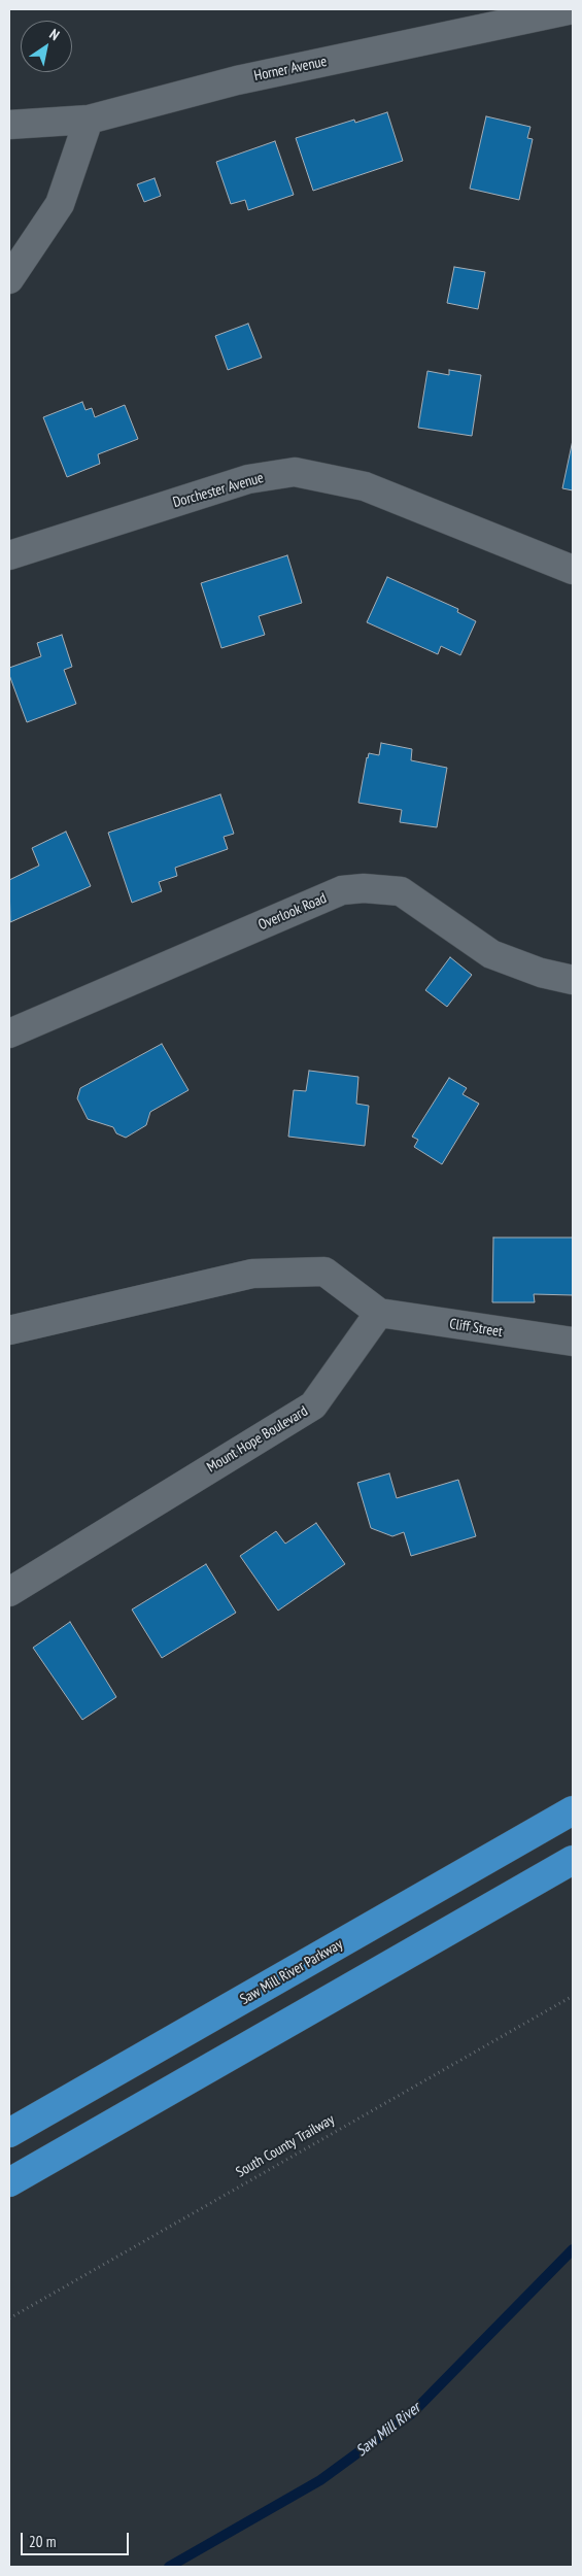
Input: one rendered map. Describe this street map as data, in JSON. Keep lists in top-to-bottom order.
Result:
{
  "streets": {
    "highway": ["Saw Mill River Parkway"],
    "street": [
      "Horner Avenue",
      "Dorchester Avenue",
      "Overlook Road",
      "Cliff Street",
      "Mount Hope Boulevard"
    ],
    "path": ["South County Trailway"]
  },
  "crossings": [
    ["Cliff Street", "Mount Hope Boulevard"]
  ],
  "water": ["Saw Mill River"],
  "scale_bar": "20 m",
  "north": "top right"
}
